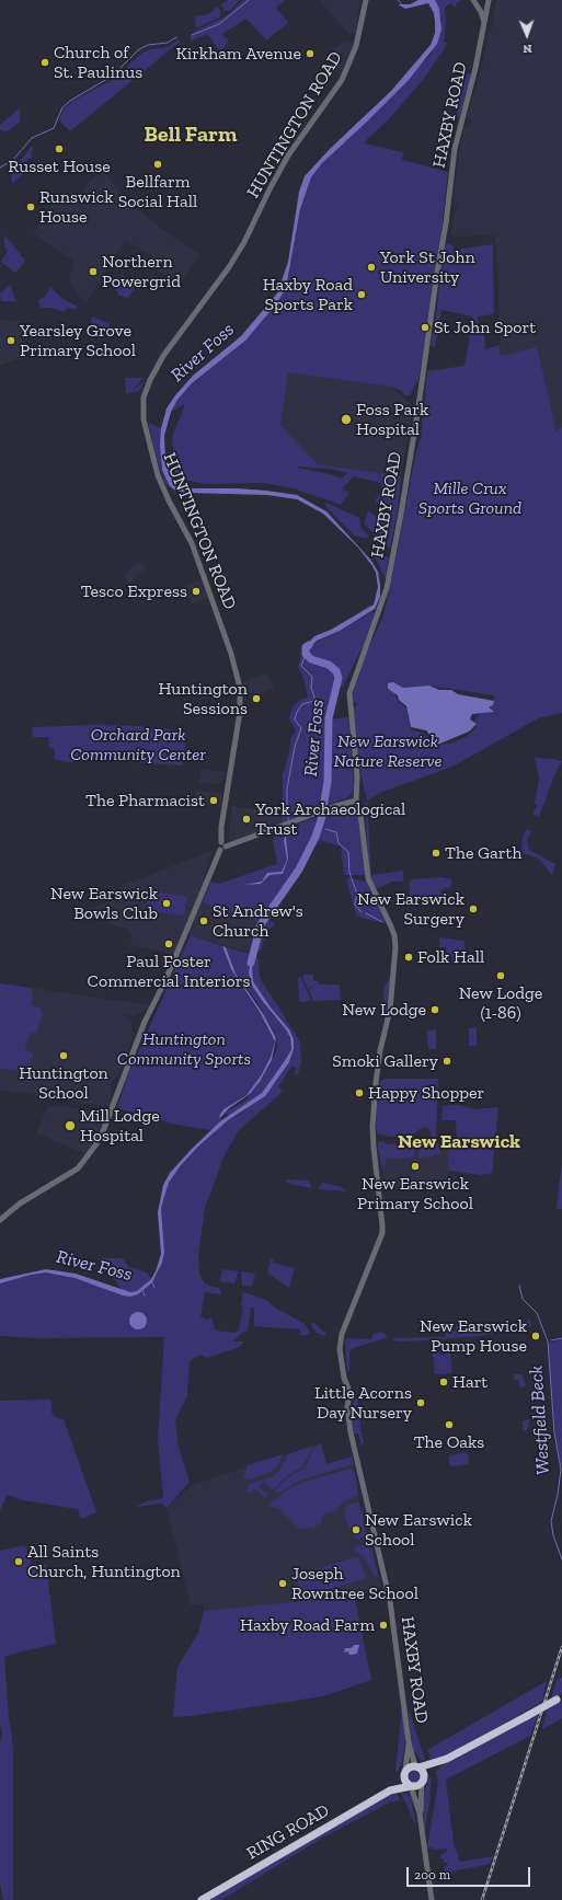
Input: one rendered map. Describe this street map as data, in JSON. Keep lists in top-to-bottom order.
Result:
{
  "streets": {
    "highway": ["RING ROAD"],
    "street": ["HAXBY ROAD", "HUNTINGTON ROAD"]
  },
  "crossings": [
    ["HAXBY ROAD", "RING ROAD"]
  ],
  "districts": ["Bell Farm", "New Earswick"],
  "water": ["River Foss", "Westfield Beck"],
  "parks": [
    "Mille Crux Sports Ground",
    "Orchard Park Community Center",
    "New Earswick Nature Reserve",
    "Huntington Community Sports"
  ],
  "places": [
    "Kirkham Avenue",
    "Church of St. Paulinus",
    "Russet House",
    "Bellfarm Social Hall",
    "Runswick House",
    "York St John University",
    "Northern Powergrid",
    "Haxby Road Sports Park",
    "St John Sport",
    "Yearsley Grove Primary School",
    "Foss Park Hospital",
    "Tesco Express",
    "Huntington Sessions",
    "The Pharmacist",
    "York Archaeological Trust",
    "The Garth",
    "New Earswick Bowls Club",
    "New Earswick Surgery",
    "St Andrew's Church",
    "Paul Foster Commercial Interiors",
    "Folk Hall",
    "New Lodge (1-86)",
    "New Lodge",
    "Huntington School",
    "Smoki Gallery",
    "Happy Shopper",
    "Mill Lodge Hospital",
    "New Earswick Primary School",
    "New Earswick Pump House",
    "Hart",
    "Little Acorns Day Nursery",
    "The Oaks",
    "New Earswick School",
    "All Saints Church, Huntington",
    "Joseph Rowntree School",
    "Haxby Road Farm"
  ],
  "scale_bar": "200 m",
  "north": "bottom"
}
